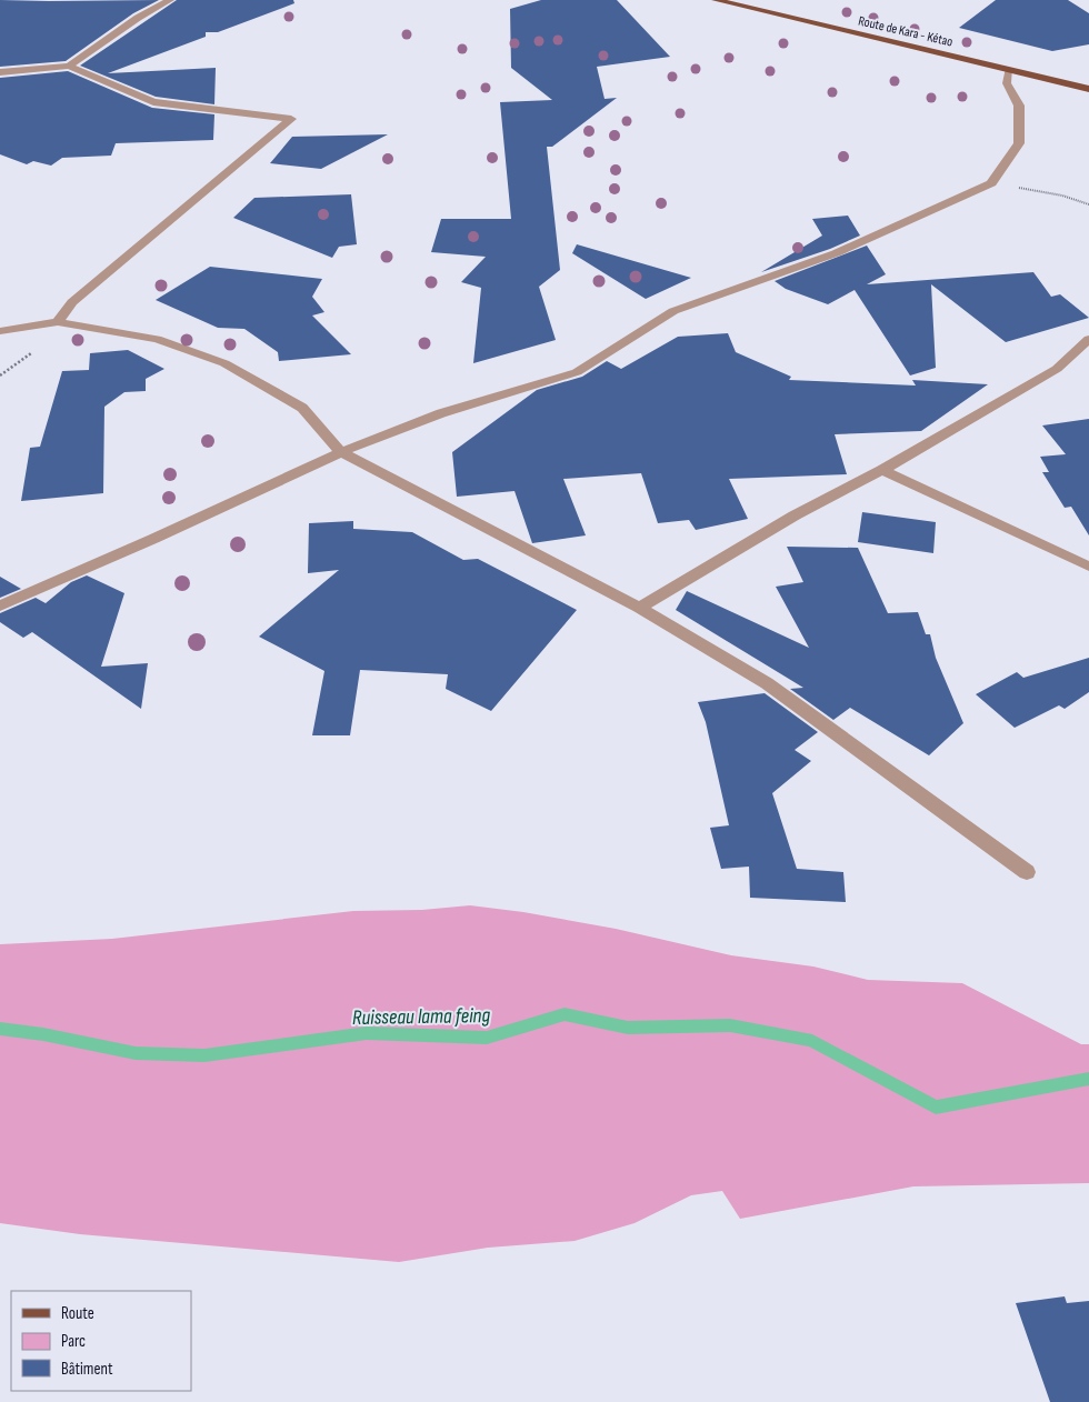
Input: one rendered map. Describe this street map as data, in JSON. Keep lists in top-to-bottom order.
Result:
{
  "streets": {
    "main road": ["Route de Kara - Kétao"]
  },
  "water": ["Ruisseau lama feing"],
  "legend": ["Route", "Parc", "Bâtiment"]
}
